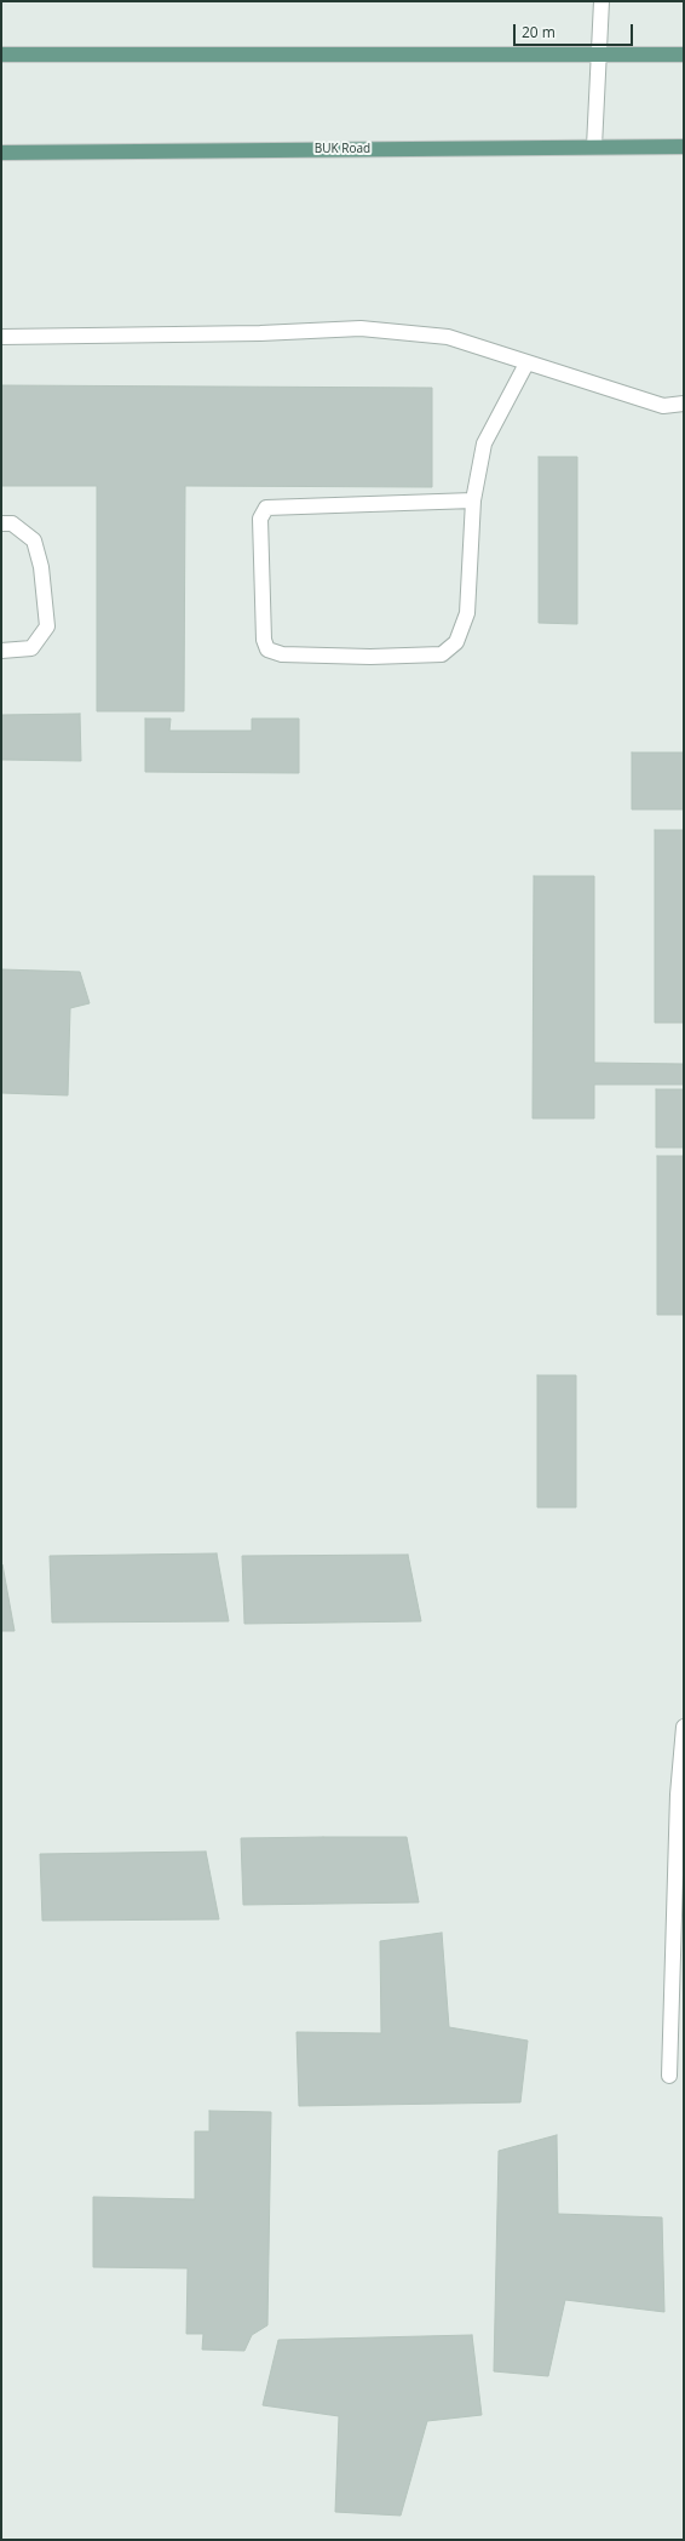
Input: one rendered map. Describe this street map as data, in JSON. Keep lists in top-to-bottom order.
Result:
{
  "streets": {
    "main road": ["BUK Road"]
  },
  "scale_bar": "20 m"
}
